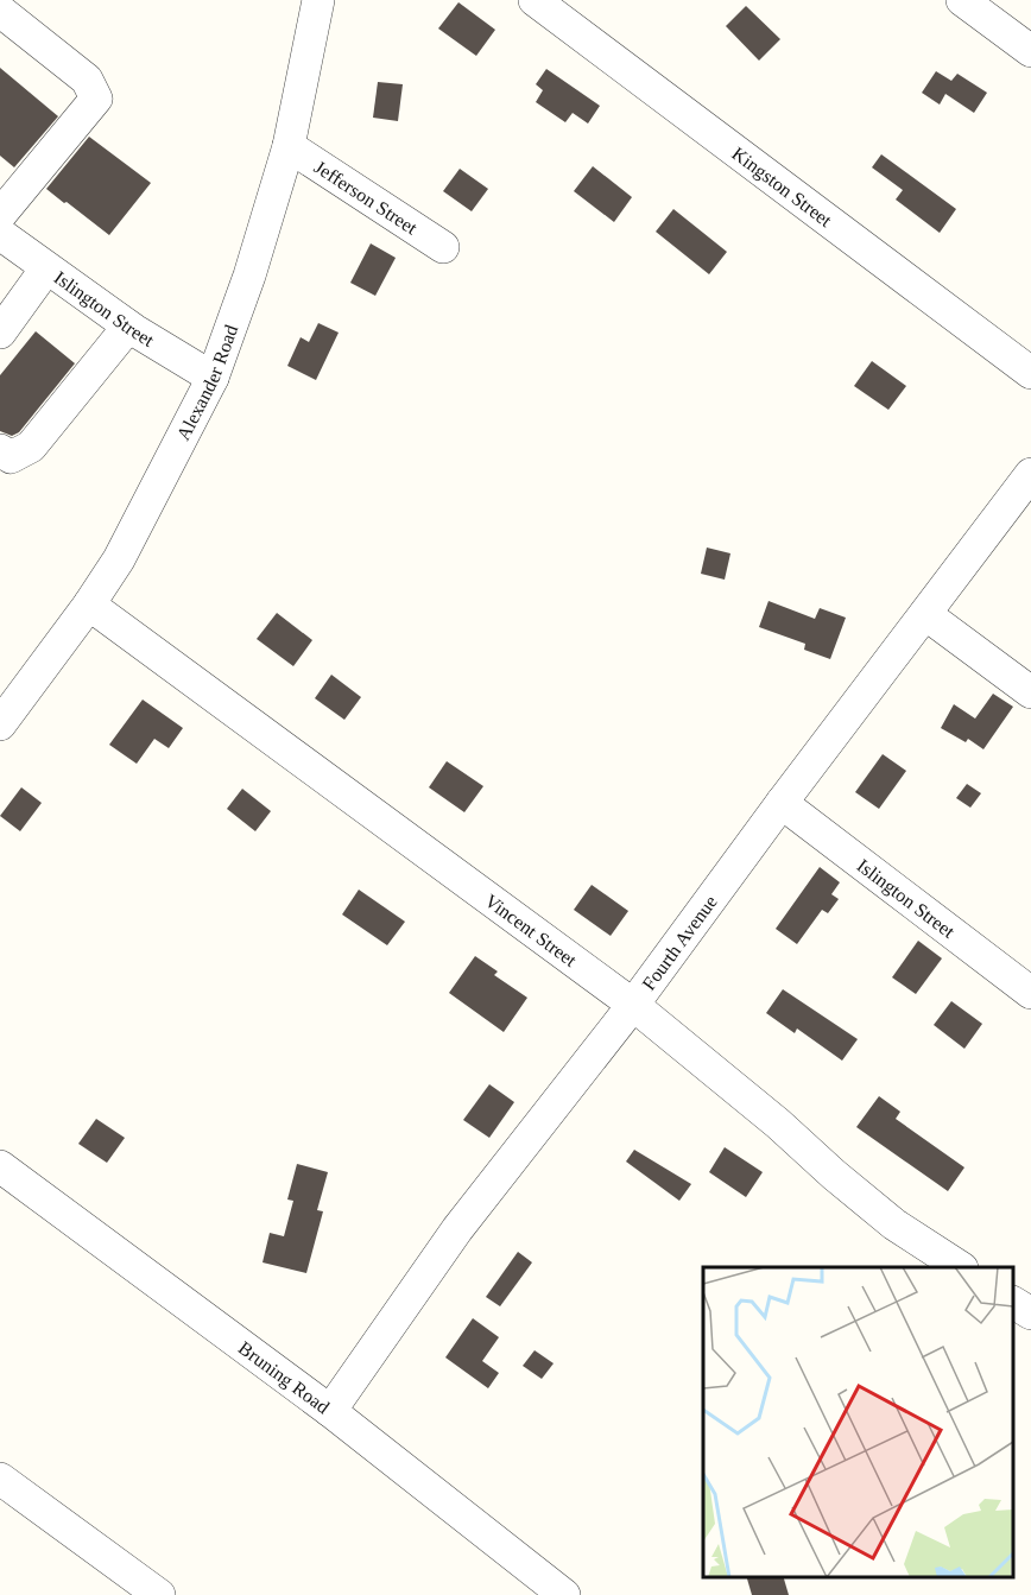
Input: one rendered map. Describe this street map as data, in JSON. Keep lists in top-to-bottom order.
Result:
{
  "streets": {
    "street": [
      "Kingston Street",
      "Jefferson Street",
      "Islington Street",
      "Alexander Road",
      "Vincent Street",
      "Fourth Avenue",
      "Bruning Road"
    ]
  },
  "crossings": [
    ["Jefferson Street", "Alexander Road"],
    ["Islington Street", "Alexander Road"],
    ["Islington Street", "Fourth Avenue"],
    ["Alexander Road", "Vincent Street"],
    ["Vincent Street", "Fourth Avenue"],
    ["Fourth Avenue", "Bruning Road"]
  ]
}
